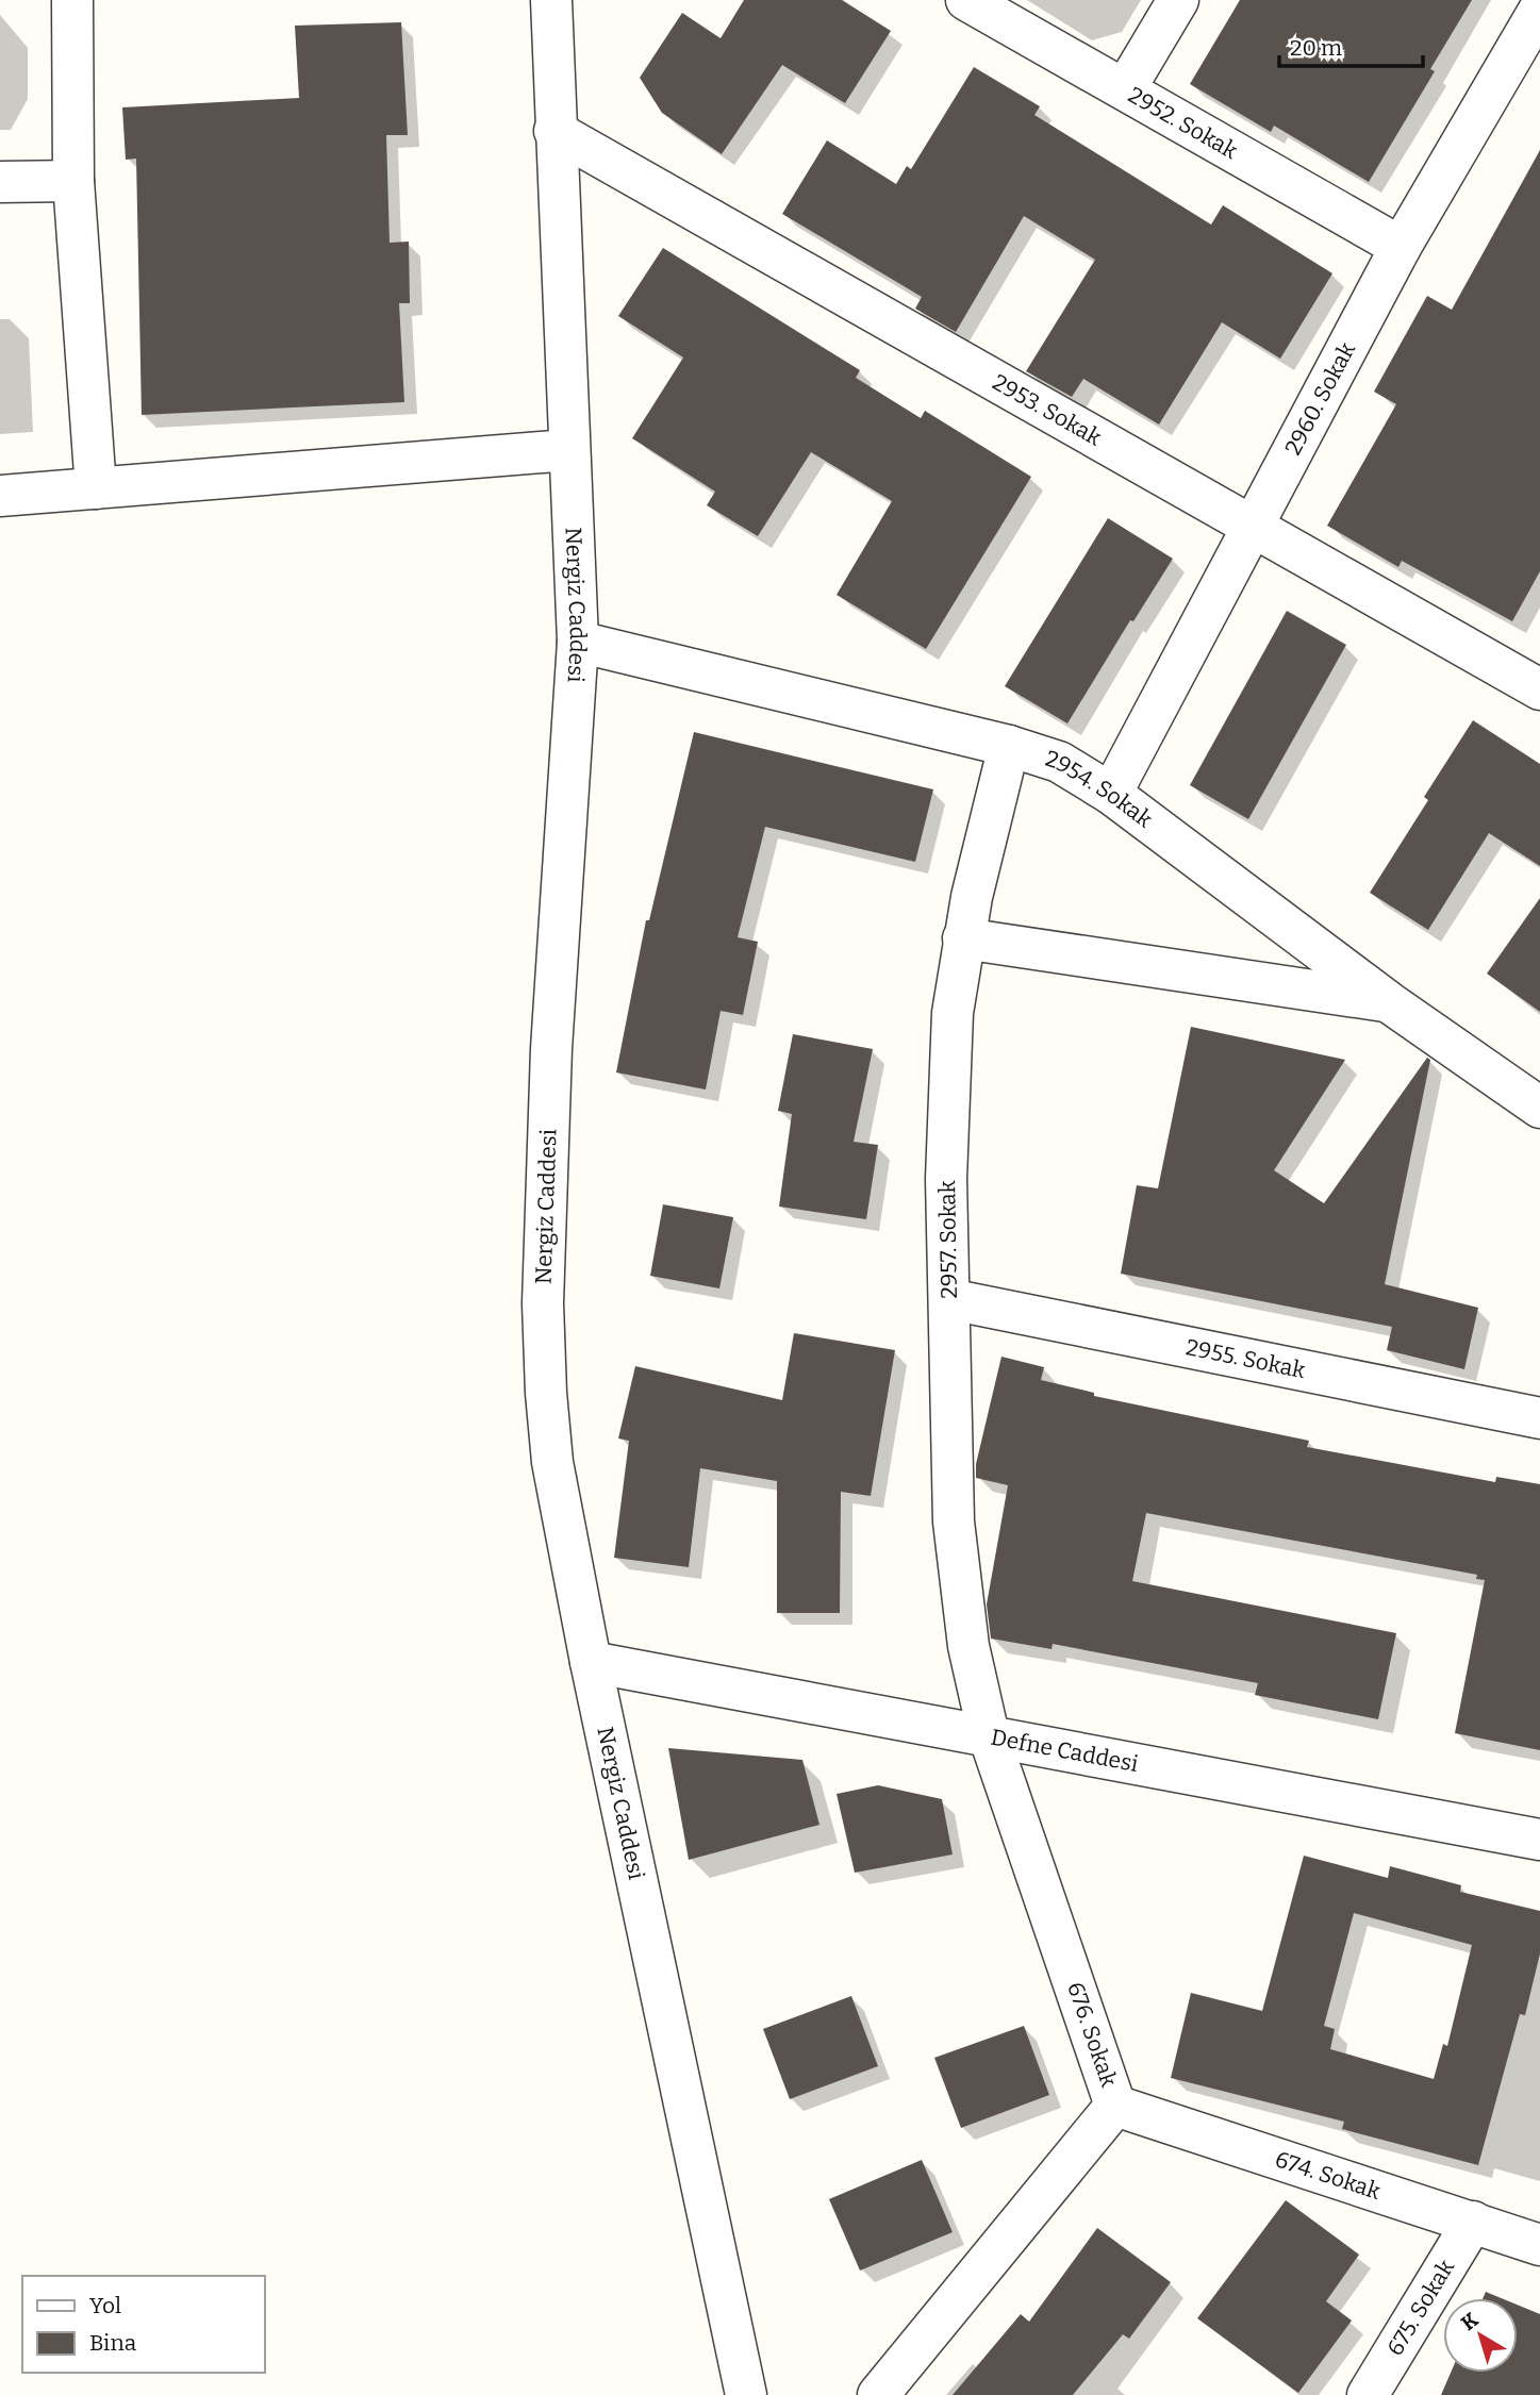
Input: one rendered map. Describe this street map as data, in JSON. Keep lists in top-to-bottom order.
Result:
{
  "streets": {
    "street": [
      "2952. Sokak",
      "2960. Sokak",
      "2953. Sokak",
      "Nergiz Caddesi",
      "2954. Sokak",
      "2957. Sokak",
      "2955. Sokak",
      "Defne Caddesi",
      "676. Sokak",
      "674. Sokak",
      "675. Sokak"
    ]
  },
  "crossings": [
    ["2952. Sokak", "2960. Sokak"],
    ["2960. Sokak", "2953. Sokak"],
    ["2960. Sokak", "2954. Sokak"],
    ["2953. Sokak", "Nergiz Caddesi"],
    ["Nergiz Caddesi", "2954. Sokak"],
    ["Nergiz Caddesi", "Defne Caddesi"],
    ["2954. Sokak", "2957. Sokak"],
    ["2957. Sokak", "2955. Sokak"],
    ["2957. Sokak", "Defne Caddesi"],
    ["2957. Sokak", "676. Sokak"],
    ["Defne Caddesi", "676. Sokak"],
    ["676. Sokak", "674. Sokak"],
    ["674. Sokak", "675. Sokak"]
  ],
  "legend": ["Yol", "Bina"],
  "scale_bar": "20 m",
  "north": "top left"
}
